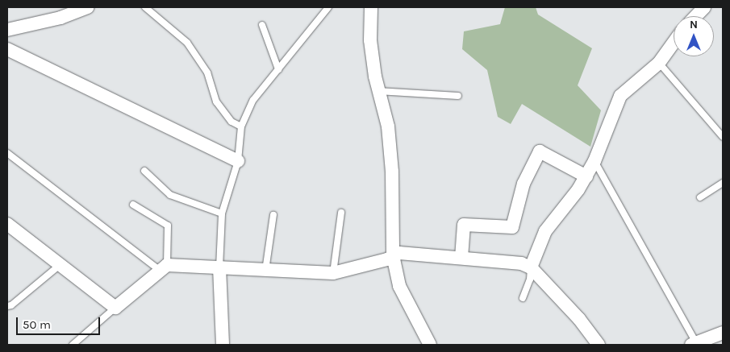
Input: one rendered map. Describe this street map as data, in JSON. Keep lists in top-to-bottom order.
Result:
{
  "scale_bar": "50 m",
  "north": "top"
}
